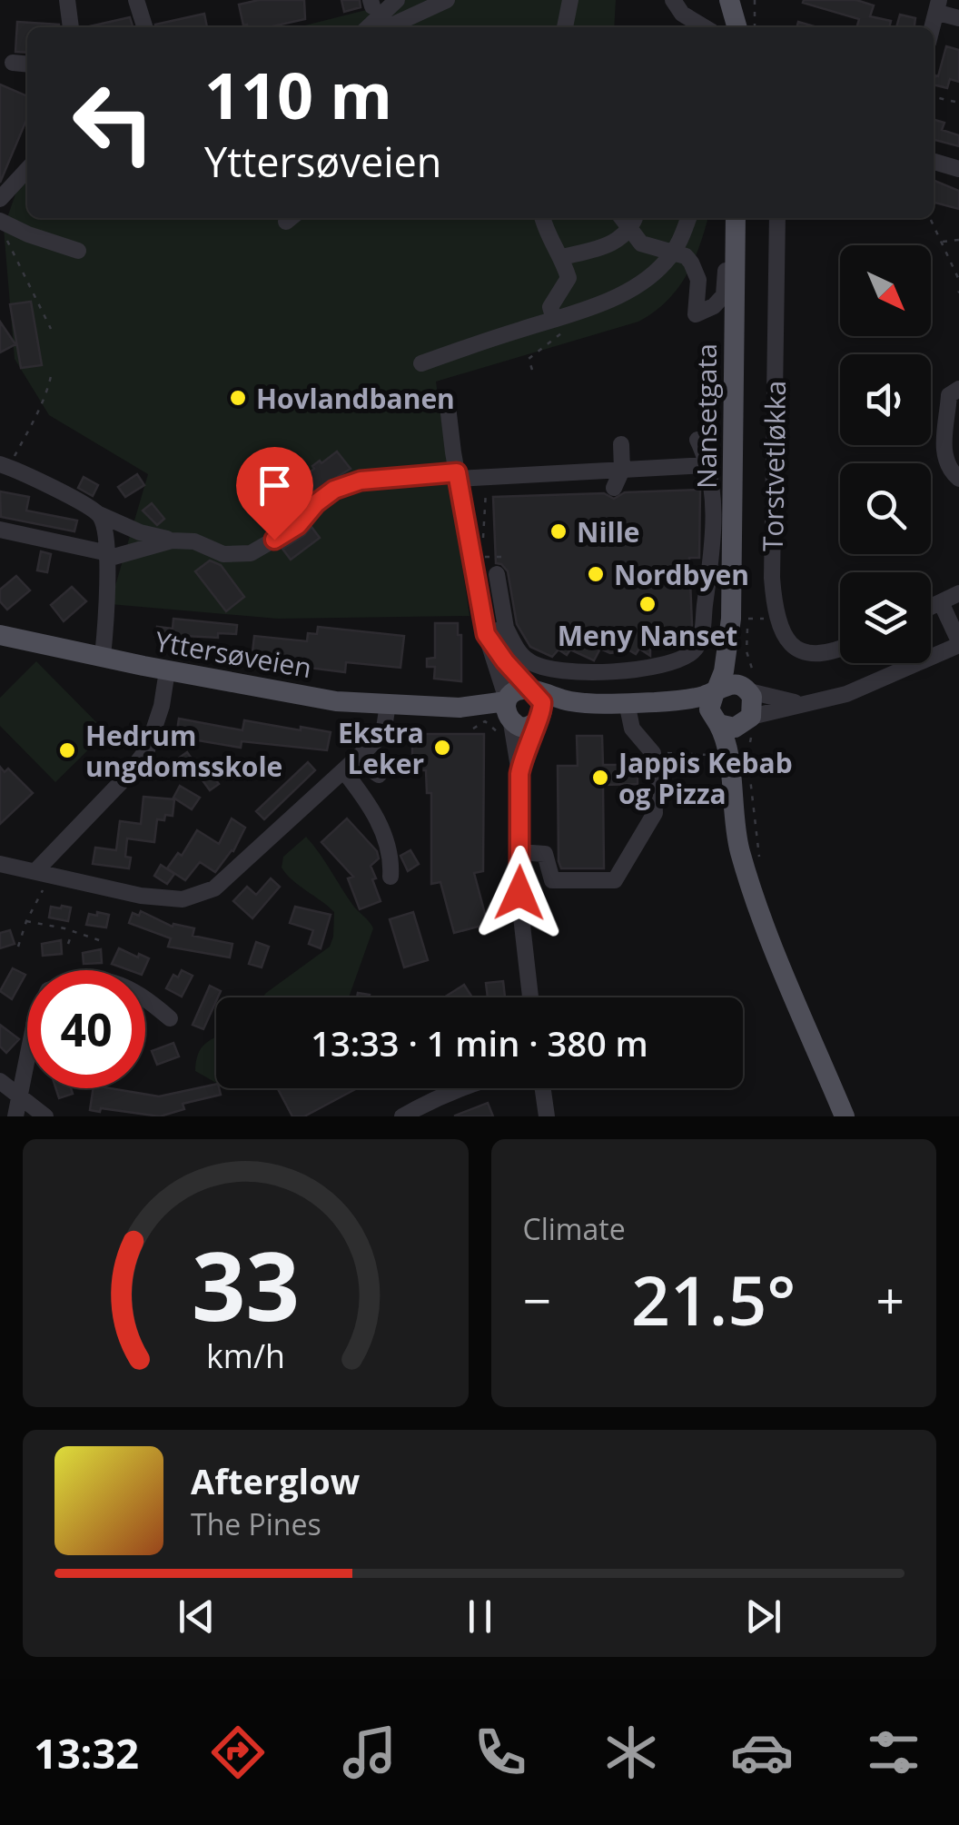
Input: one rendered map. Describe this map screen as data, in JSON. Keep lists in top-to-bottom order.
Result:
{
  "streets": {
    "main road": ["Nansetgata", "Yttersøveien"],
    "street": ["Torstvetløkka"]
  },
  "places": [
    "Hovlandbanen",
    "Nille",
    "Nordbyen",
    "Meny Nanset",
    "Ekstra Leker",
    "Hedrum ungdomsskole",
    "Jappis Kebab og Pizza"
  ],
  "north": "bottom right",
  "page": {
    "turn": ["110 m", "Yttersøveien"],
    "limit": "40",
    "trip": "13:33 · 1 min · 380 m",
    "tile": "Climate",
    "heat": ["−", "21.5°", "+"],
    "song": ["Afterglow", "The Pines"],
    "tabs": "13:32",
    "gauge": ["33", "km/h"]
  }
}
